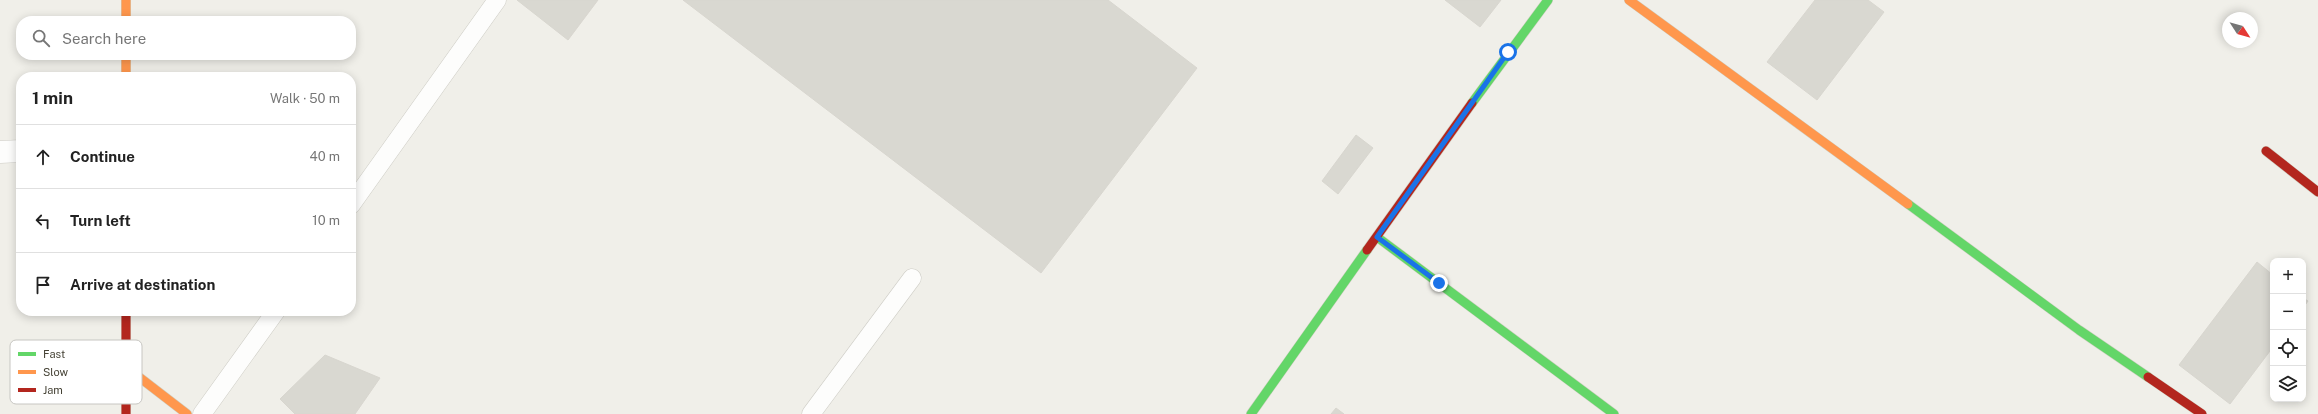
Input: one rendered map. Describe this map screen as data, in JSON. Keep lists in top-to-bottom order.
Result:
{
  "legend": ["Fast", "Slow", "Jam"],
  "north": "bottom right",
  "page": {
    "search": "Search here",
    "heading": ["1 min", "Walk · 50 m"],
    "list": [
      ["Continue", "40 m"],
      ["Turn left", "10 m"],
      "Arrive at destination"
    ],
    "map_buttons": ["+", "−"]
  }
}
